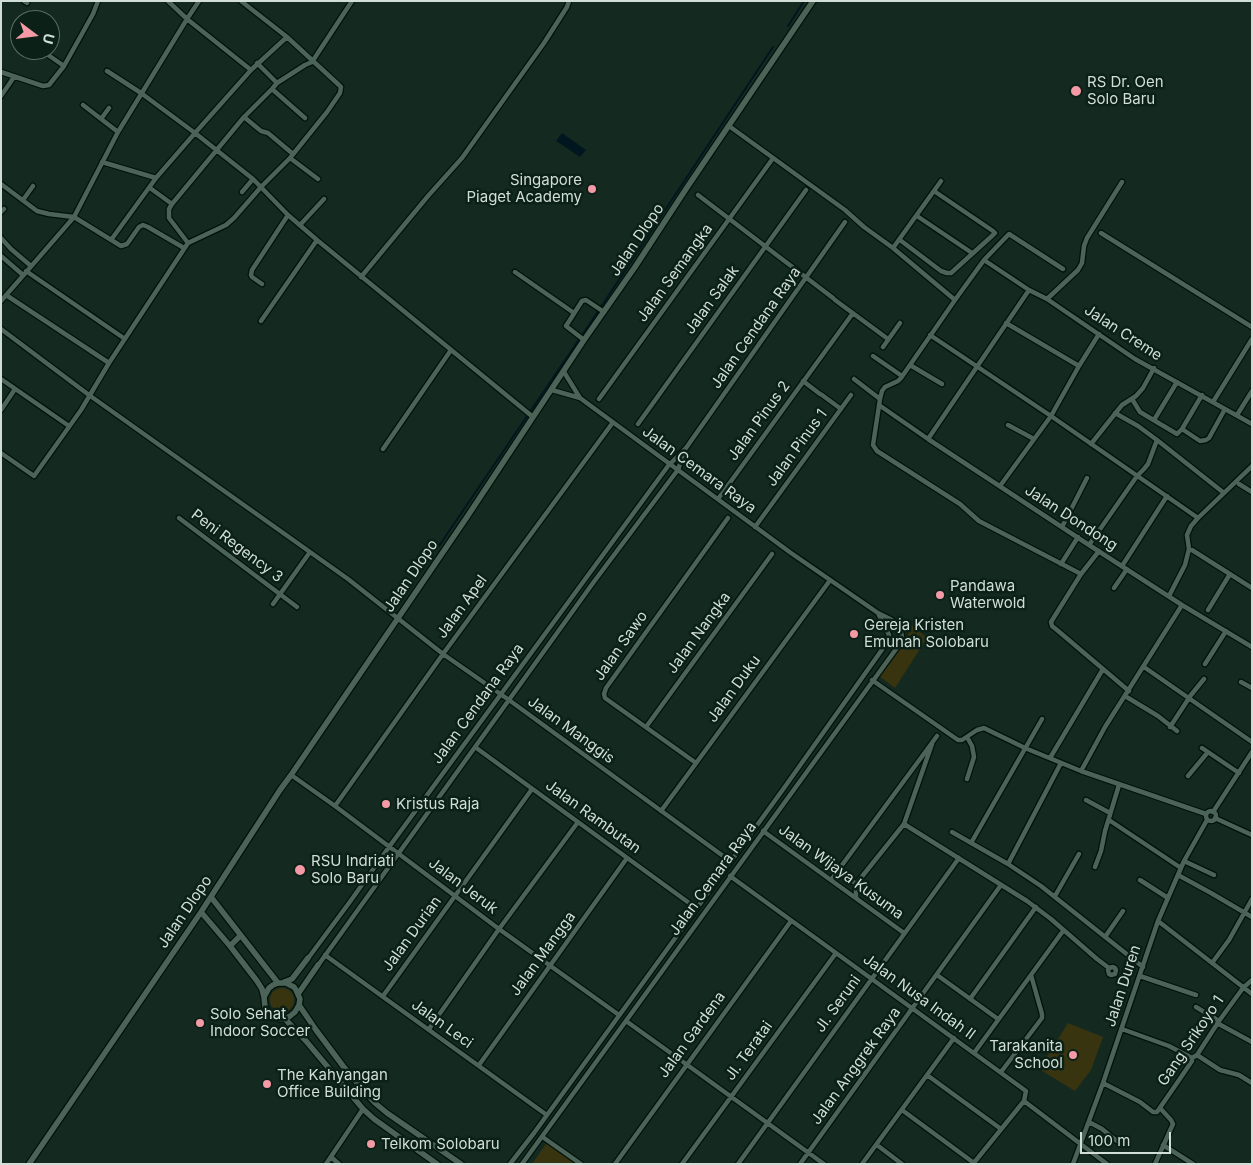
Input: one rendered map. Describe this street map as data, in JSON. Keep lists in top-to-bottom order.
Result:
{
  "streets": {
    "street": [
      "Jalan Dlopo",
      "Jalan Semangka",
      "Jalan Salak",
      "Jalan Cendana Raya",
      "Jalan Creme",
      "Jalan Pinus 2",
      "Jalan Pinus 1",
      "Jalan Cemara Raya",
      "Jalan Dondong",
      "Peni Regency 3",
      "Jalan Apel",
      "Jalan Nangka",
      "Jalan Sawo",
      "Jalan Duku",
      "Jalan Manggis",
      "Jalan Rambutan",
      "Jalan Wijaya Kusuma",
      "Jalan Jeruk",
      "Jalan Durian",
      "Jalan Mangga",
      "Jalan Duren",
      "Jalan Nusa Indah II",
      "Jl. Seruni",
      "Jalan Leci",
      "Jalan Gardena",
      "Gang Srikoyo 1",
      "Jl. Teratai",
      "Jalan Anggrek Raya"
    ]
  },
  "crossings": [
    ["Jalan Dlopo", "Jalan Manggis"],
    ["Jalan Cendana Raya", "Jalan Cemara Raya"],
    ["Jalan Cendana Raya", "Jalan Manggis"],
    ["Jalan Cendana Raya", "Jalan Rambutan"],
    ["Jalan Cendana Raya", "Jalan Jeruk"],
    ["Jalan Cendana Raya", "Jalan Leci"],
    ["Jalan Pinus 2", "Jalan Pinus 1"],
    ["Jalan Pinus 2", "Jalan Cemara Raya"],
    ["Jalan Pinus 1", "Jalan Cemara Raya"],
    ["Jalan Cemara Raya", "Jalan Manggis"],
    ["Jalan Cemara Raya", "Jalan Rambutan"],
    ["Jalan Cemara Raya", "Jalan Wijaya Kusuma"],
    ["Jalan Cemara Raya", "Jalan Jeruk"],
    ["Jalan Cemara Raya", "Jalan Nusa Indah II"],
    ["Peni Regency 3", "Jalan Manggis"],
    ["Jalan Apel", "Jalan Manggis"],
    ["Jalan Apel", "Jalan Jeruk"],
    ["Jalan Nangka", "Jalan Sawo"],
    ["Jalan Sawo", "Jalan Duku"],
    ["Jalan Duku", "Jalan Manggis"],
    ["Jalan Rambutan", "Jalan Durian"],
    ["Jalan Rambutan", "Jalan Mangga"],
    ["Jalan Wijaya Kusuma", "Jl. Seruni"],
    ["Jalan Jeruk", "Jalan Durian"],
    ["Jalan Jeruk", "Jalan Mangga"],
    ["Jalan Durian", "Jalan Leci"],
    ["Jalan Mangga", "Jalan Leci"],
    ["Jalan Nusa Indah II", "Jl. Seruni"],
    ["Jalan Nusa Indah II", "Jalan Gardena"],
    ["Jalan Nusa Indah II", "Jl. Teratai"],
    ["Jalan Nusa Indah II", "Jalan Anggrek Raya"]
  ],
  "places": [
    "RS Dr. Oen Solo Baru",
    "Singapore Piaget Academy",
    "Pandawa Waterwold",
    "Gereja Kristen Emunah Solobaru",
    "Kristus Raja",
    "RSU Indriati Solo Baru",
    "Solo Sehat Indoor Soccer",
    "Tarakanita School",
    "The Kahyangan Office Building",
    "Telkom Solobaru"
  ],
  "scale_bar": "100 m",
  "north": "right"
}
